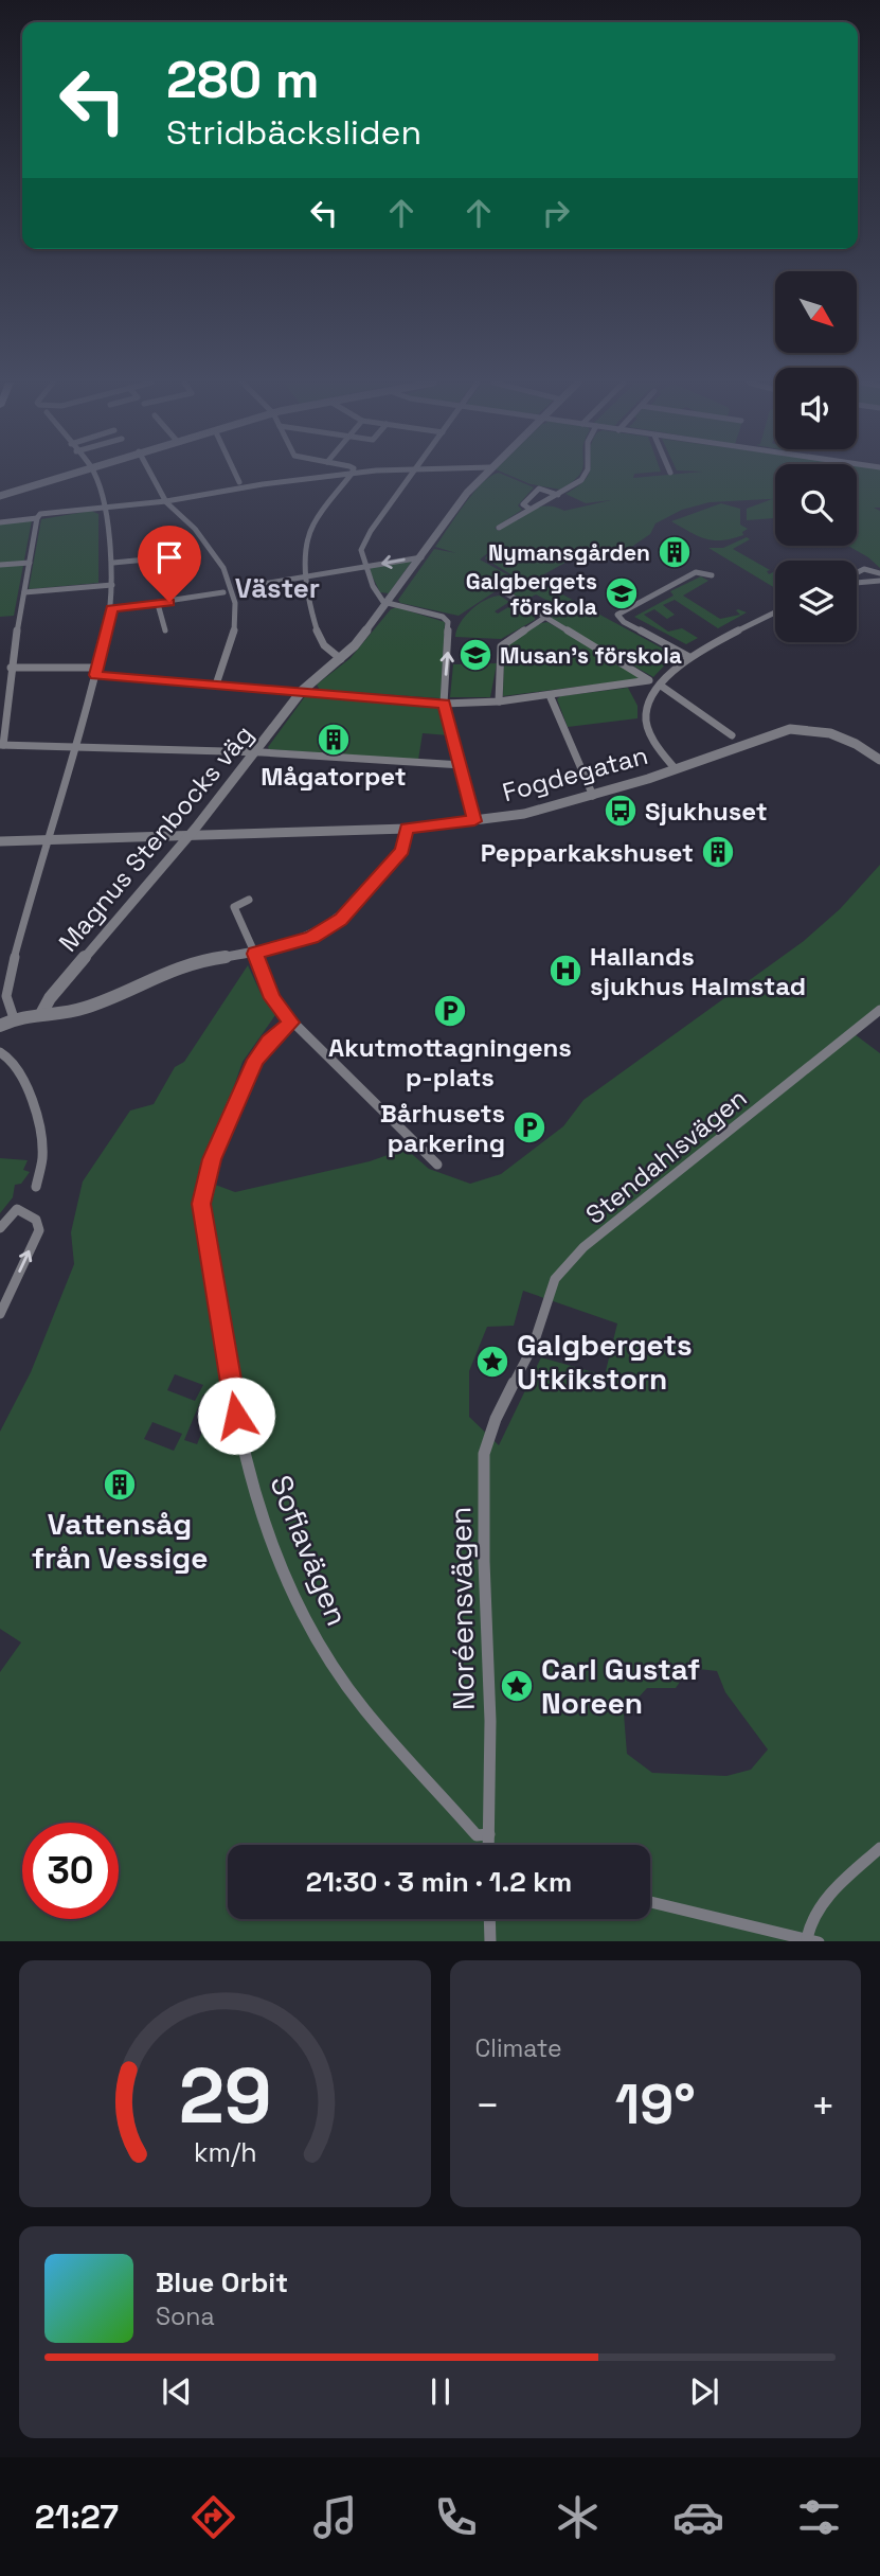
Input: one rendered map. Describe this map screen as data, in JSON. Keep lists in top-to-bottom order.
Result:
{
  "streets": {
    "street": [
      "Fogdegatan",
      "Magnus Stenbocks väg",
      "Stendahlsvägen",
      "Sofiavägen",
      "Noréensvägen"
    ]
  },
  "crossings": [
    ["Fogdegatan", "Magnus Stenbocks väg"],
    ["Stendahlsvägen", "Noréensvägen"],
    ["Sofiavägen", "Noréensvägen"]
  ],
  "districts": ["Väster"],
  "places": {
    "building": [
      "Nymansgården",
      "Mågatorpet",
      "Pepparkakshuset",
      "Vattensåg från Vessige"
    ],
    "school or university": ["Galgbergets förskola", "Musan's förskola"],
    "bus stop": ["Sjukhuset"],
    "hospital": ["Hallands sjukhus Halmstad"],
    "parking": ["Akutmottagningens p-plats", "Bårhusets parkering"],
    "place": ["Galgbergets Utkikstorn", "Carl Gustaf Noreen"]
  },
  "north": "bottom right",
  "page": {
    "turn": ["280 m", "Stridbäcksliden"],
    "limit": "30",
    "trip": "21:30 · 3 min · 1.2 km",
    "tile": "Climate",
    "heat": ["−", "19°", "+"],
    "song": ["Blue Orbit", "Sona"],
    "tabs": "21:27",
    "gauge": ["29", "km/h"]
  }
}
